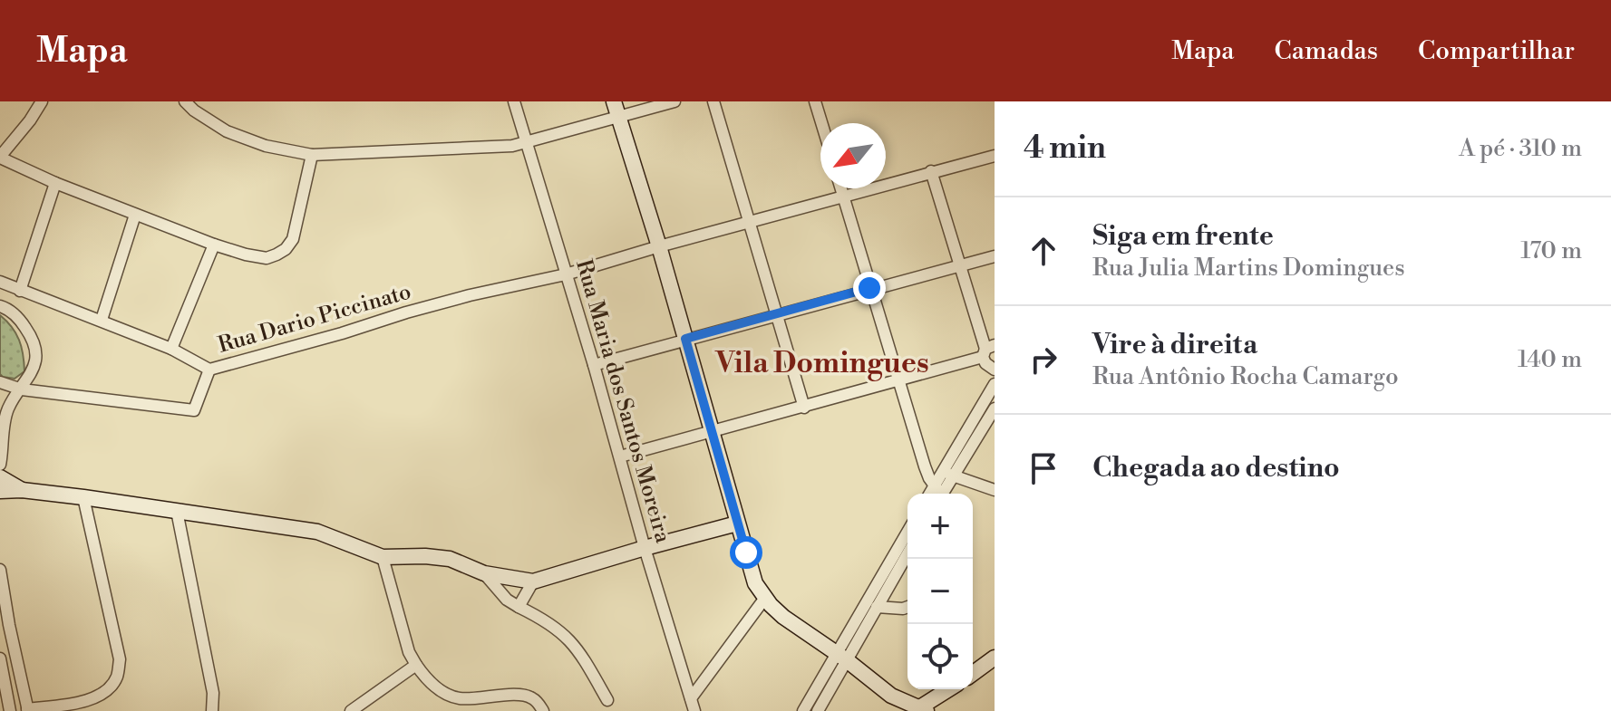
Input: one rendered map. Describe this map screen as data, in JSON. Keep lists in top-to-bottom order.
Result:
{
  "streets": {
    "street": ["Rua Dario Piccinato", "Rua Maria dos Santos Moreira"]
  },
  "crossings": [
    ["Rua Dario Piccinato", "Rua Maria dos Santos Moreira"]
  ],
  "districts": ["Vila Domingues"],
  "north": "bottom left",
  "page": {
    "header": "Mapa",
    "nav": ["Mapa", "Camadas", "Compartilhar"],
    "heading": ["4 min", "A pé · 310 m"],
    "list": [
      ["Siga em frente", "Rua Julia Martins Domingues", "170 m"],
      ["Vire à direita", "Rua Antônio Rocha Camargo", "140 m"],
      "Chegada ao destino"
    ],
    "map_buttons": ["+", "−"]
  }
}
